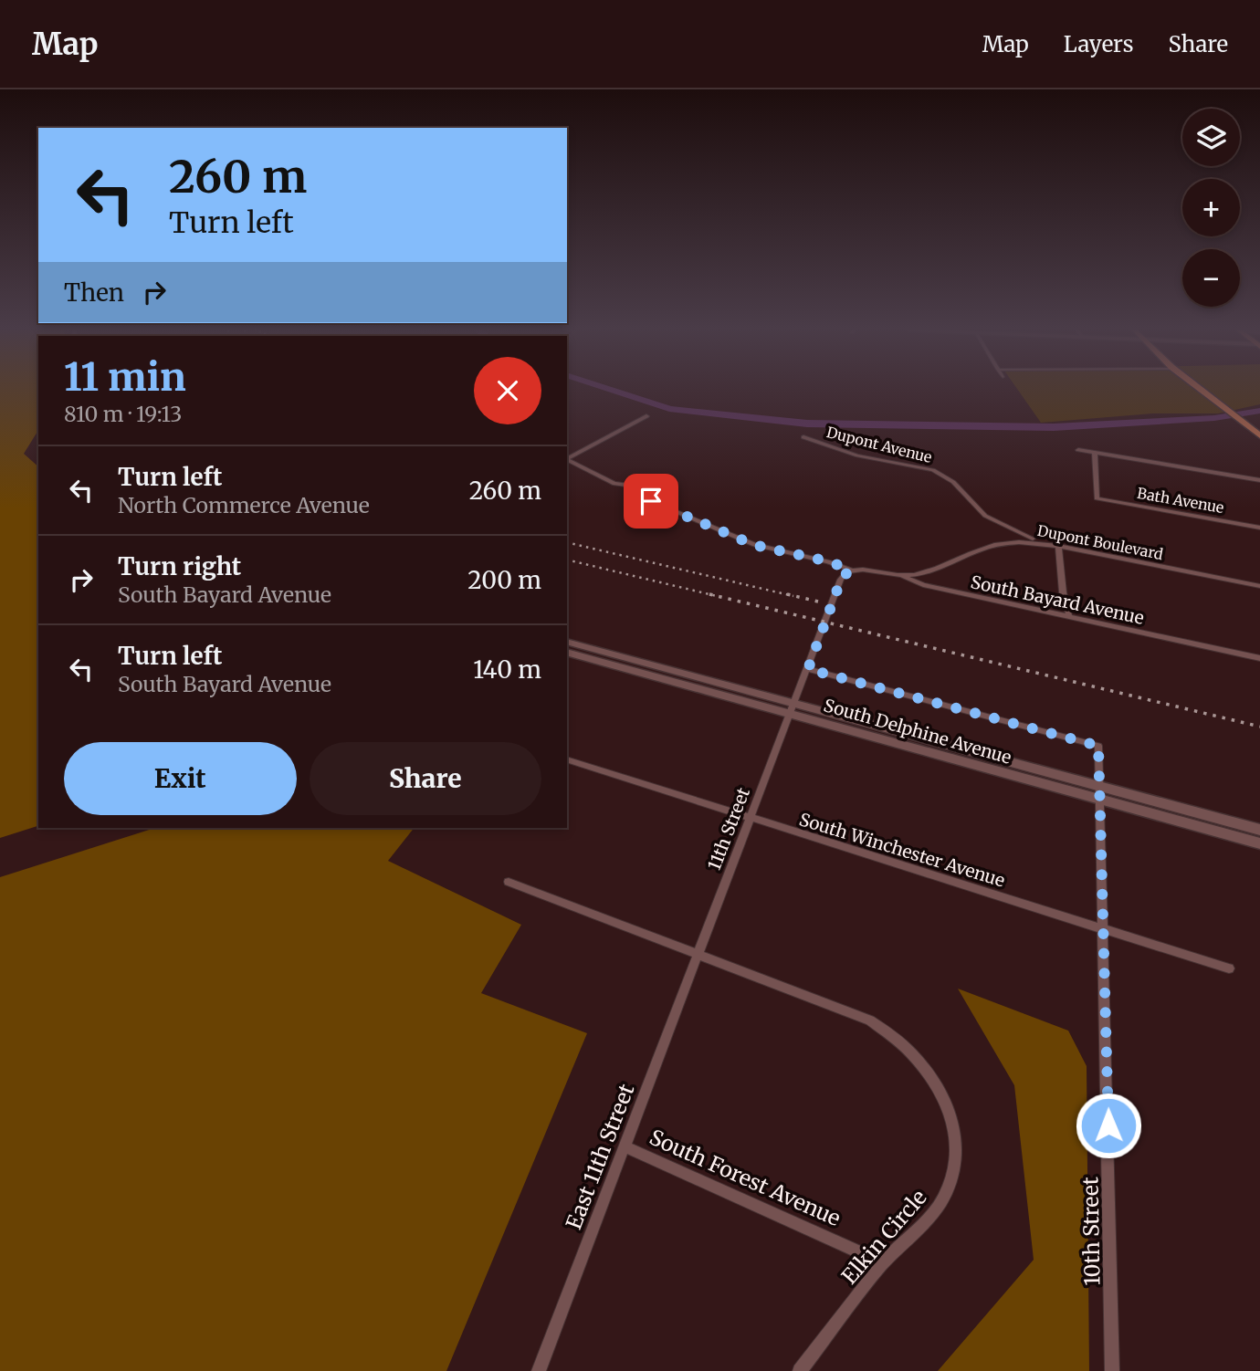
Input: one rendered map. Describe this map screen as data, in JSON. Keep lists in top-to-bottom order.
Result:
{
  "streets": {
    "main road": ["South Delphine Avenue"],
    "street": [
      "Dupont Avenue",
      "Bath Avenue",
      "Dupont Boulevard",
      "South Bayard Avenue",
      "11th Street",
      "South Winchester Avenue",
      "East 11th Street",
      "South Forest Avenue",
      "10th Street",
      "Elkin Circle"
    ]
  },
  "crossings": [
    ["Dupont Avenue", "Dupont Boulevard"],
    ["Dupont Boulevard", "South Bayard Avenue"],
    ["South Delphine Avenue", "11th Street"],
    ["South Delphine Avenue", "10th Street"],
    ["11th Street", "South Winchester Avenue"],
    ["11th Street", "East 11th Street"],
    ["11th Street", "Elkin Circle"],
    ["South Winchester Avenue", "10th Street"],
    ["East 11th Street", "South Forest Avenue"],
    ["East 11th Street", "Elkin Circle"],
    ["South Forest Avenue", "Elkin Circle"]
  ],
  "page": {
    "header": "Map",
    "nav": ["Map", "Layers", "Share"],
    "map_buttons": ["+", "−"],
    "turn": ["260 m", "Turn left"],
    "then": "Then",
    "heading": ["11 min", "810 m · 19:13"],
    "list": [
      {
        "name": "Turn left",
        "note": "North Commerce Avenue",
        "value": "260 m"
      },
      {
        "name": "Turn right",
        "note": "South Bayard Avenue",
        "value": "200 m"
      },
      {
        "name": "Turn left",
        "note": "South Bayard Avenue",
        "value": "140 m"
      }
    ],
    "buttons": ["Exit", "Share"]
  }
}
